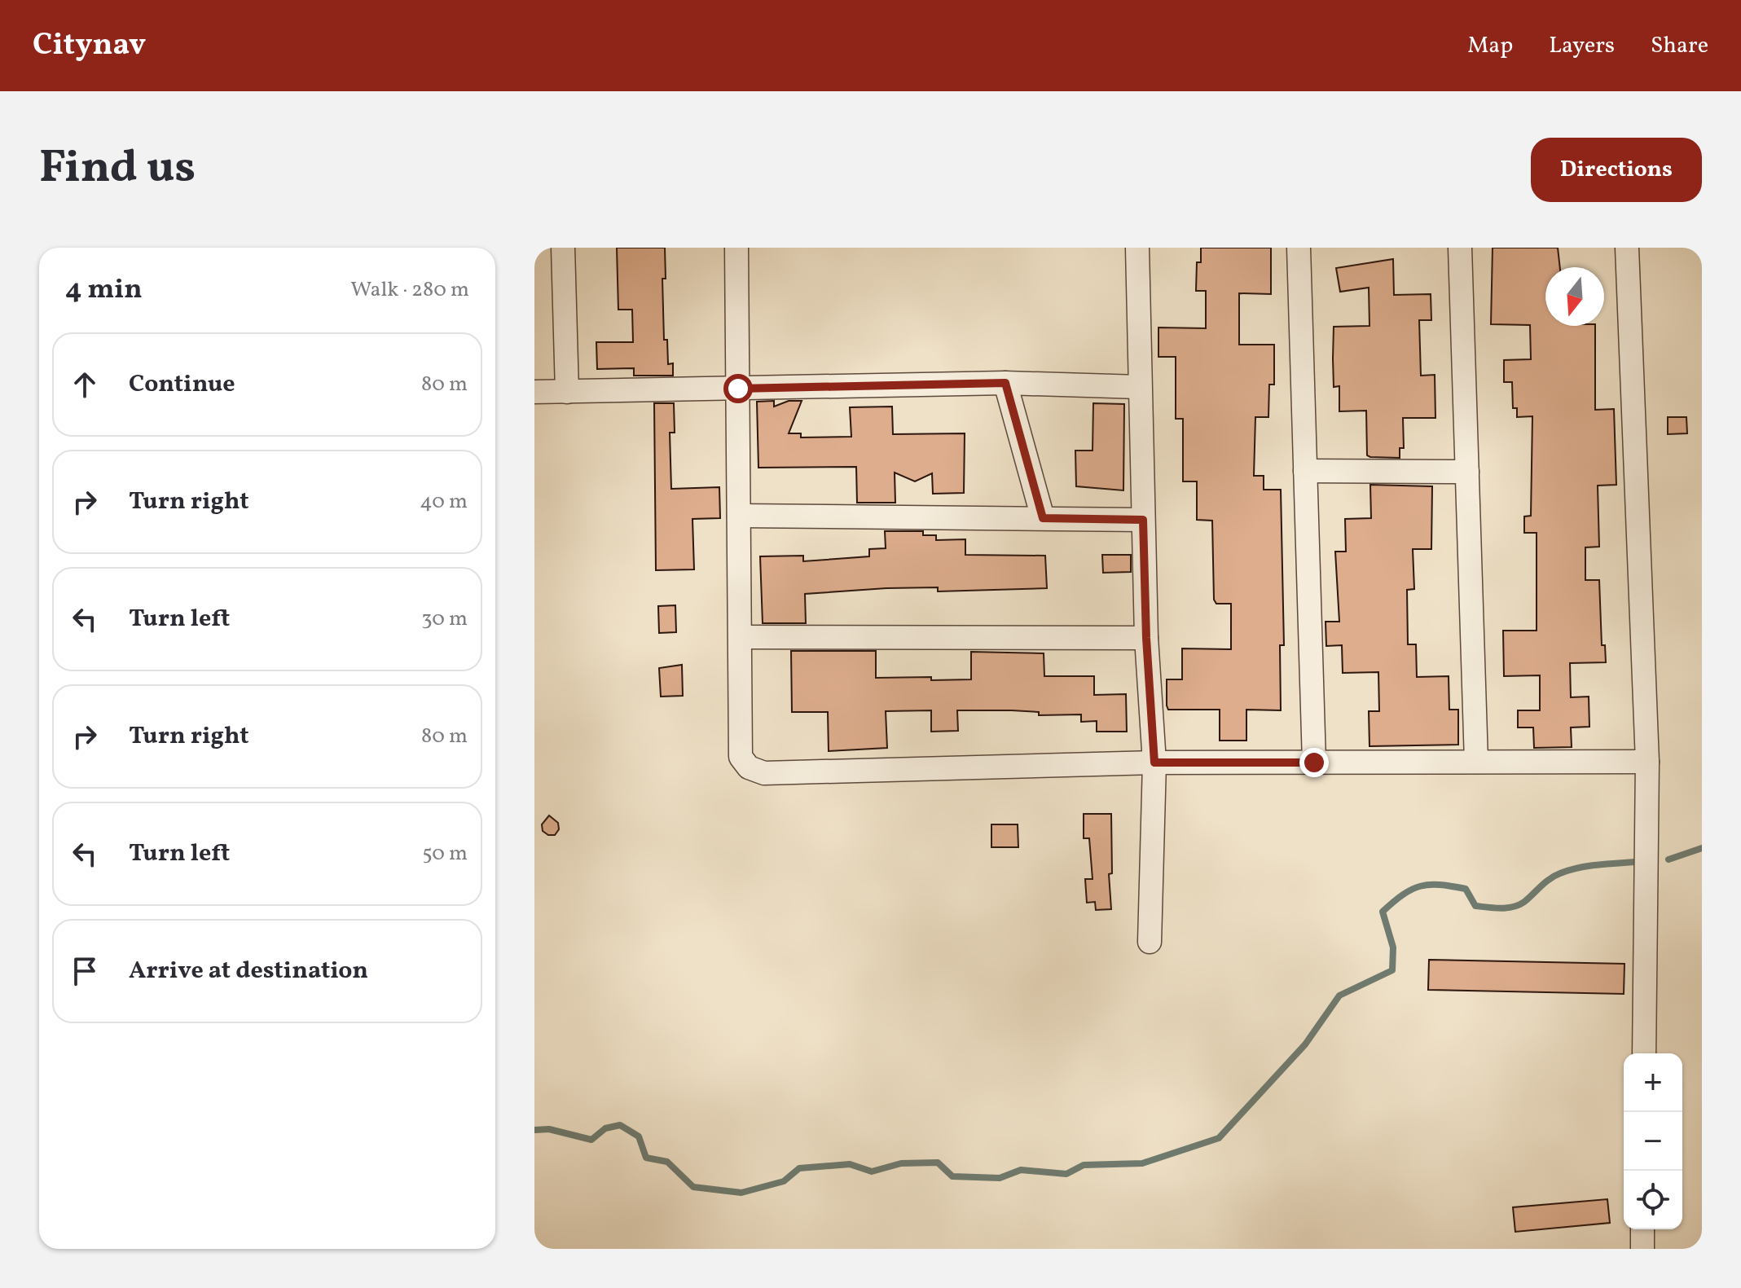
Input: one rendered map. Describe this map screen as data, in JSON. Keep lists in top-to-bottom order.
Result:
{
  "north": "bottom",
  "page": {
    "header": "Citynav",
    "nav": ["Map", "Layers", "Share"],
    "title": "Find us",
    "buttons": "Directions",
    "heading": ["4 min", "Walk · 280 m"],
    "list": [
      ["Continue", "80 m"],
      ["Turn right", "40 m"],
      ["Turn left", "30 m"],
      ["Turn right", "80 m"],
      ["Turn left", "50 m"],
      "Arrive at destination"
    ],
    "map_buttons": ["+", "−"]
  }
}
